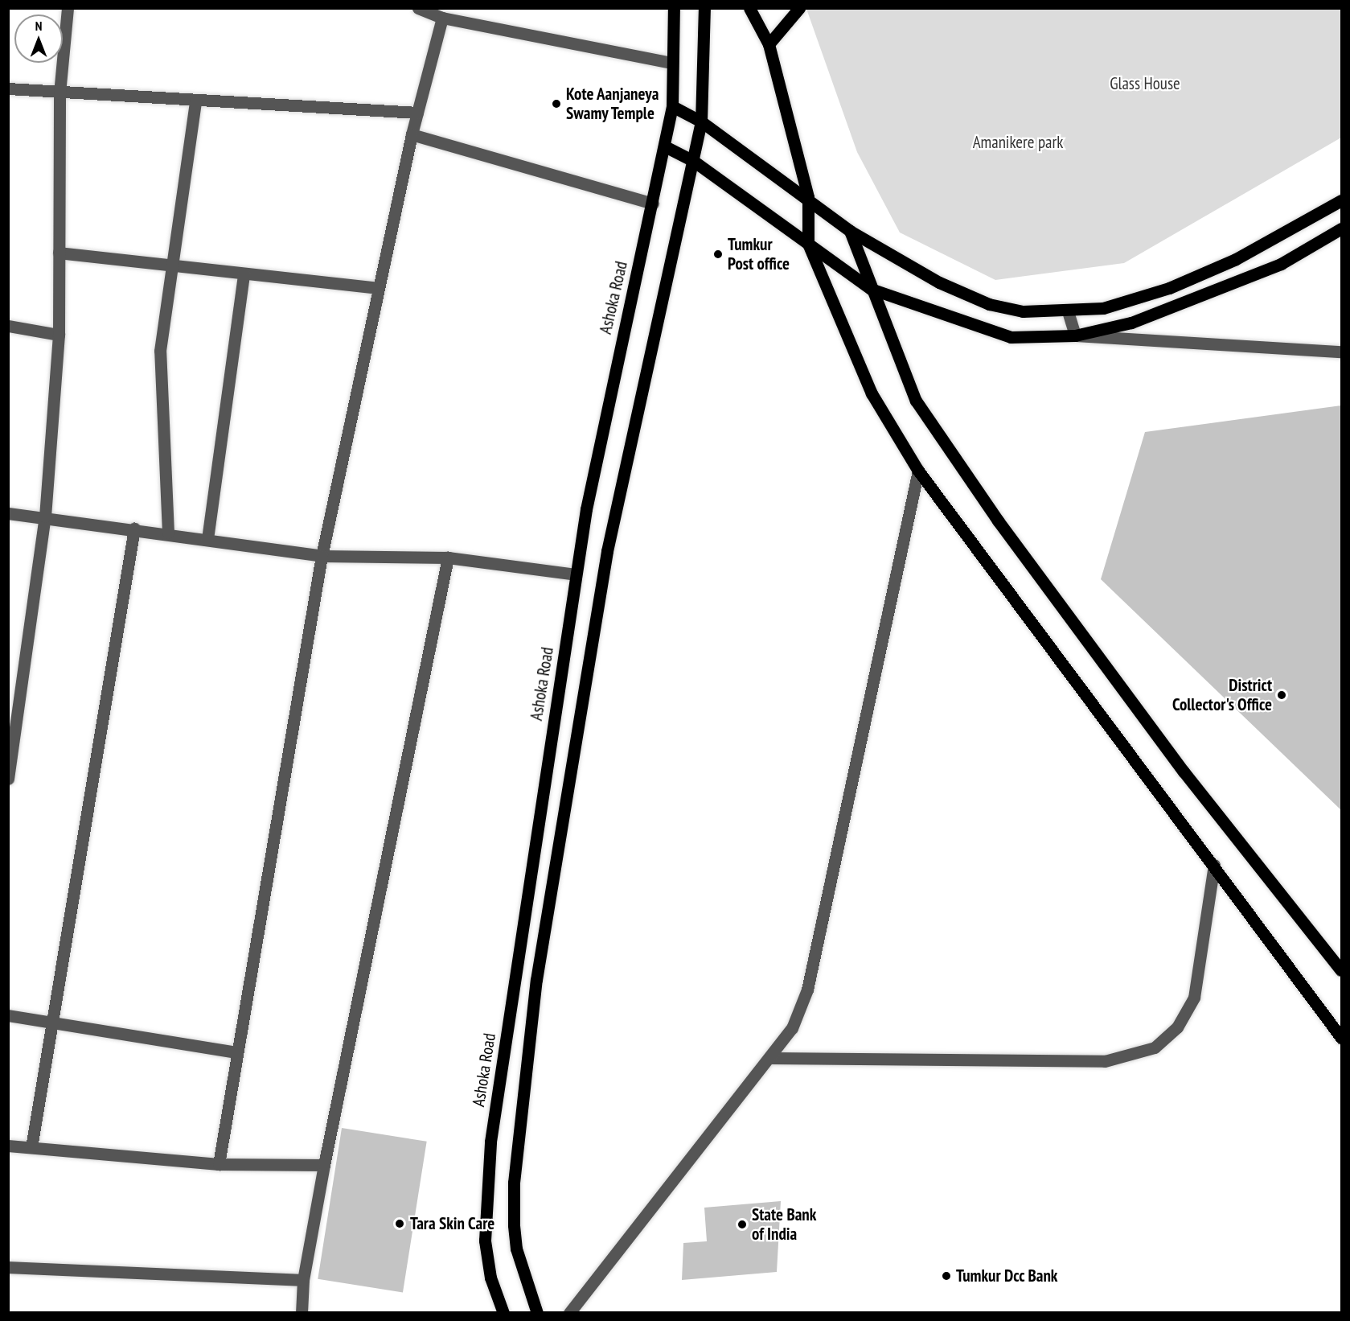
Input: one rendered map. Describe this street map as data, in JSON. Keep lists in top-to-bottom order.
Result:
{
  "streets": {
    "main road": ["Ashoka Road"]
  },
  "parks": ["Glass House", "Amanikere park"],
  "places": [
    "Kote Aanjaneya Swamy Temple",
    "Tumkur Post office",
    "District Collector's Office",
    "Tara Skin Care",
    "State Bank of India",
    "Tumkur Dcc Bank"
  ],
  "north": "top"
}
